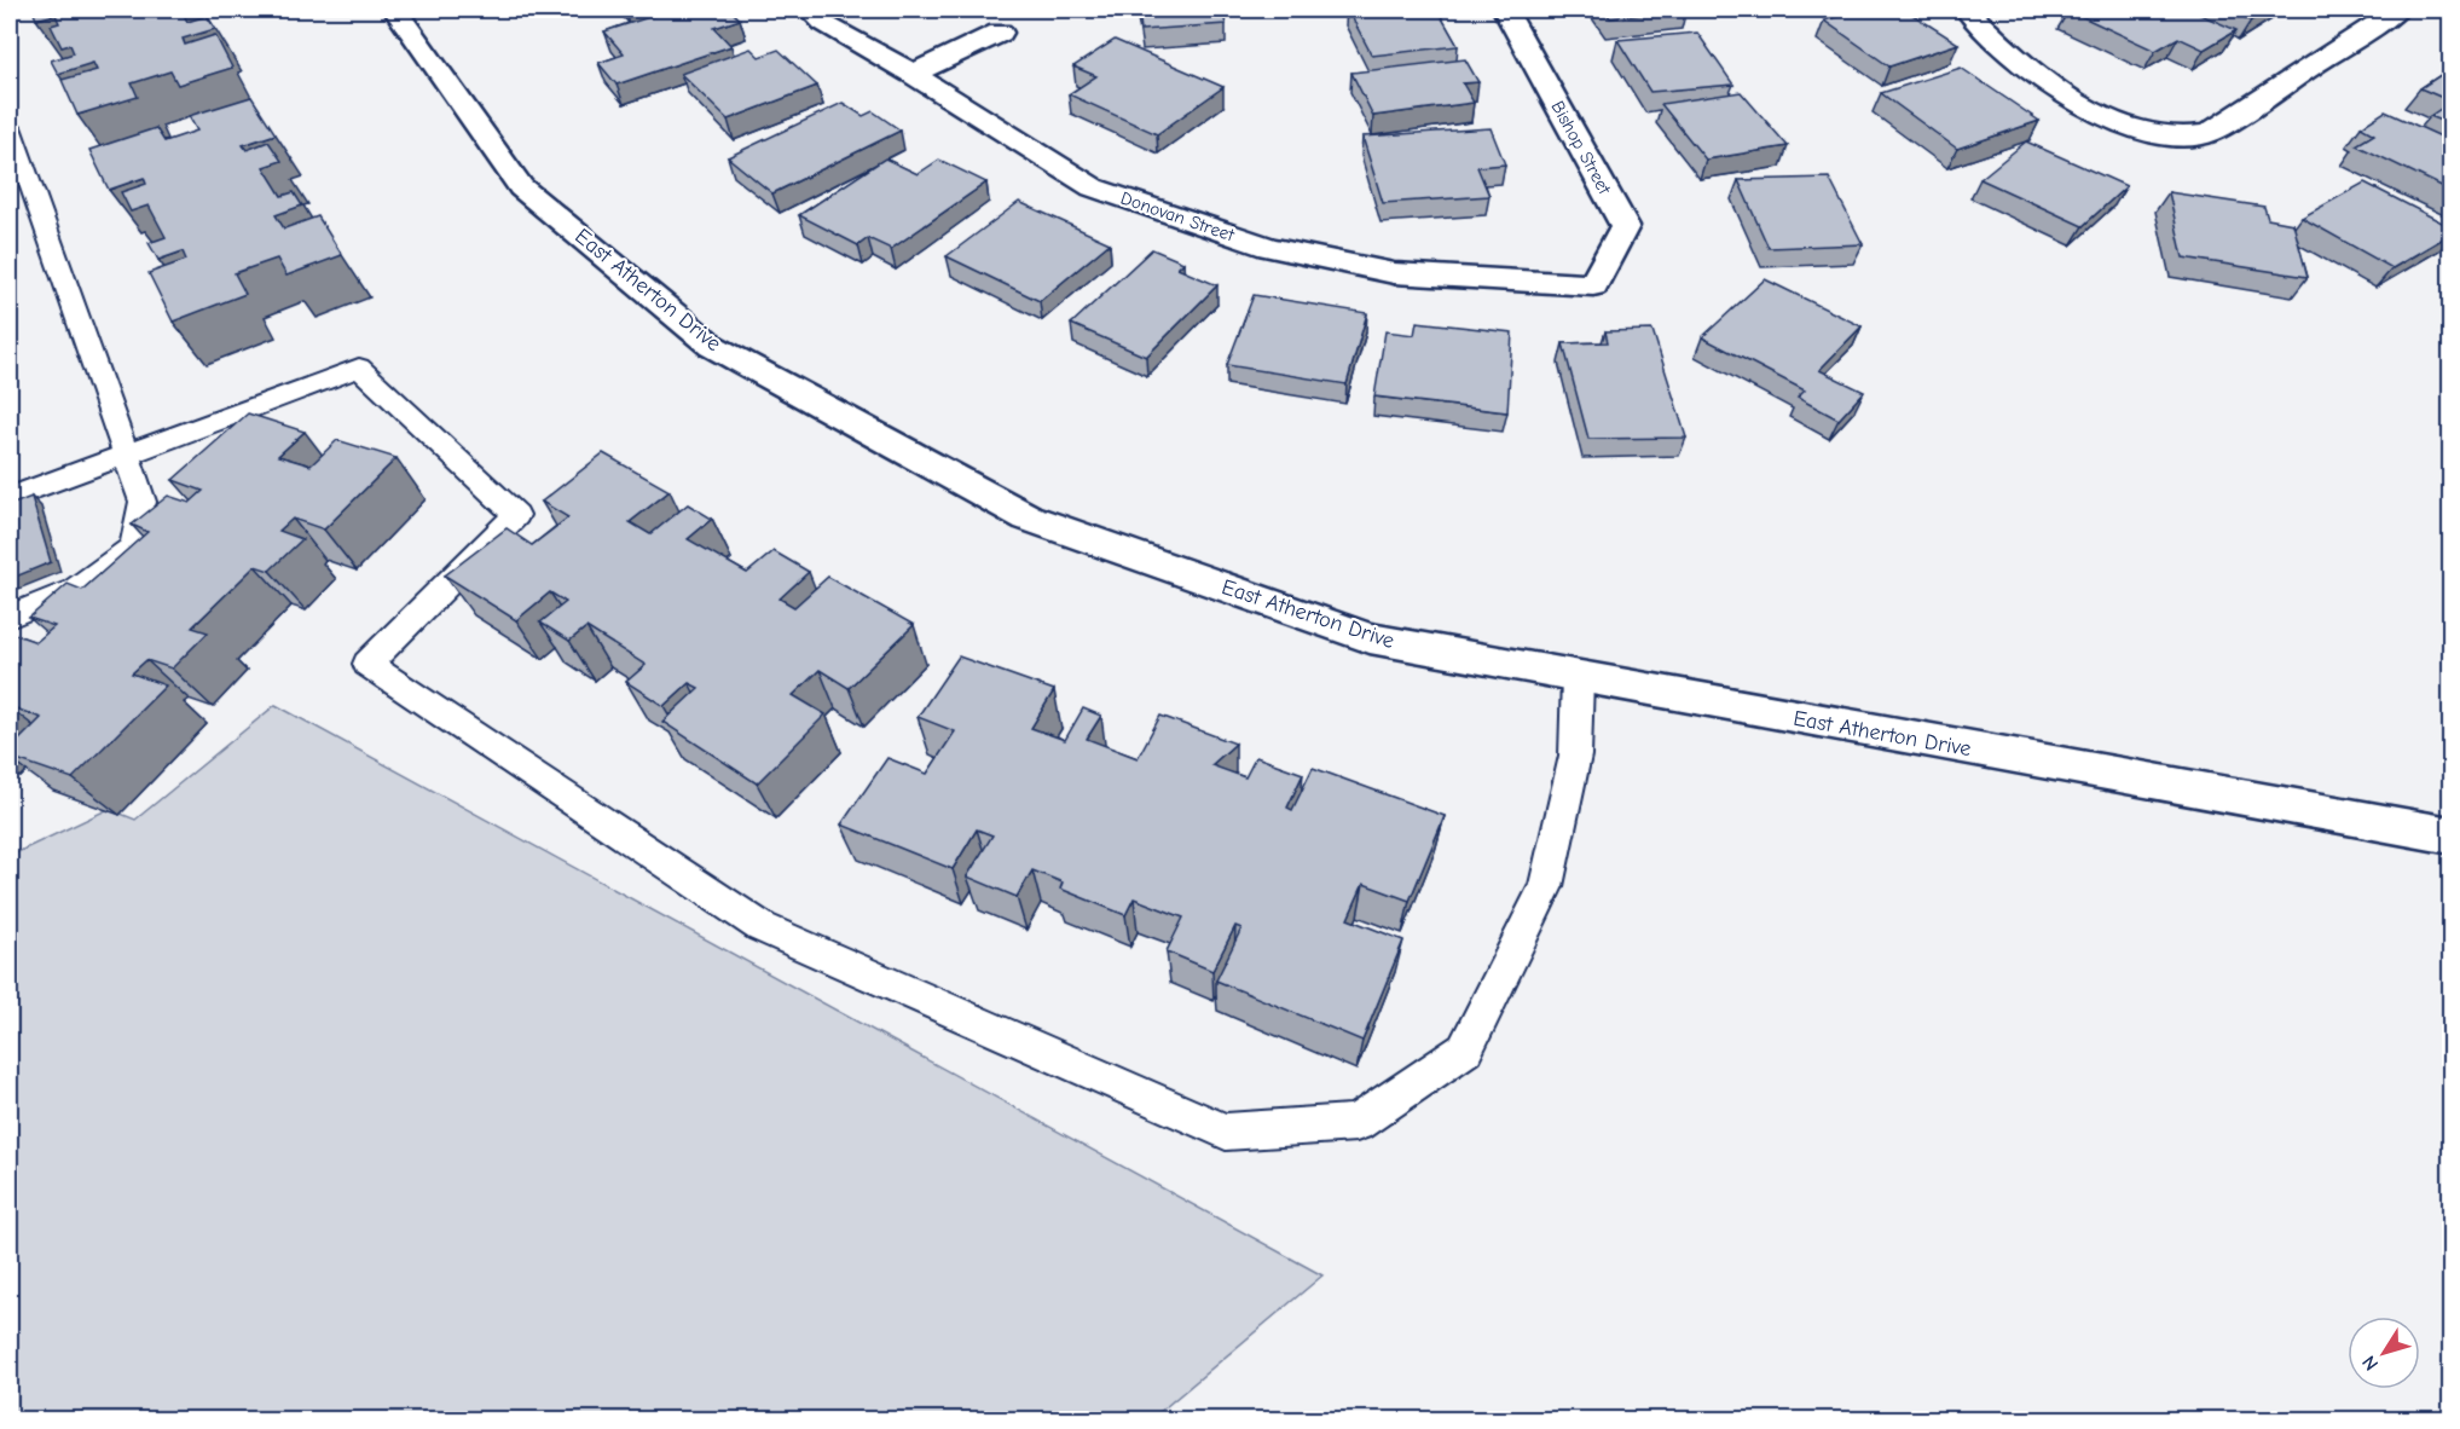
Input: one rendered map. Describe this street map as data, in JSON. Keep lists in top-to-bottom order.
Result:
{
  "streets": {
    "street": ["Bishop Street", "Donovan Street", "East Atherton Drive"]
  },
  "crossings": [
    ["Bishop Street", "Donovan Street"]
  ],
  "north": "bottom left"
}
